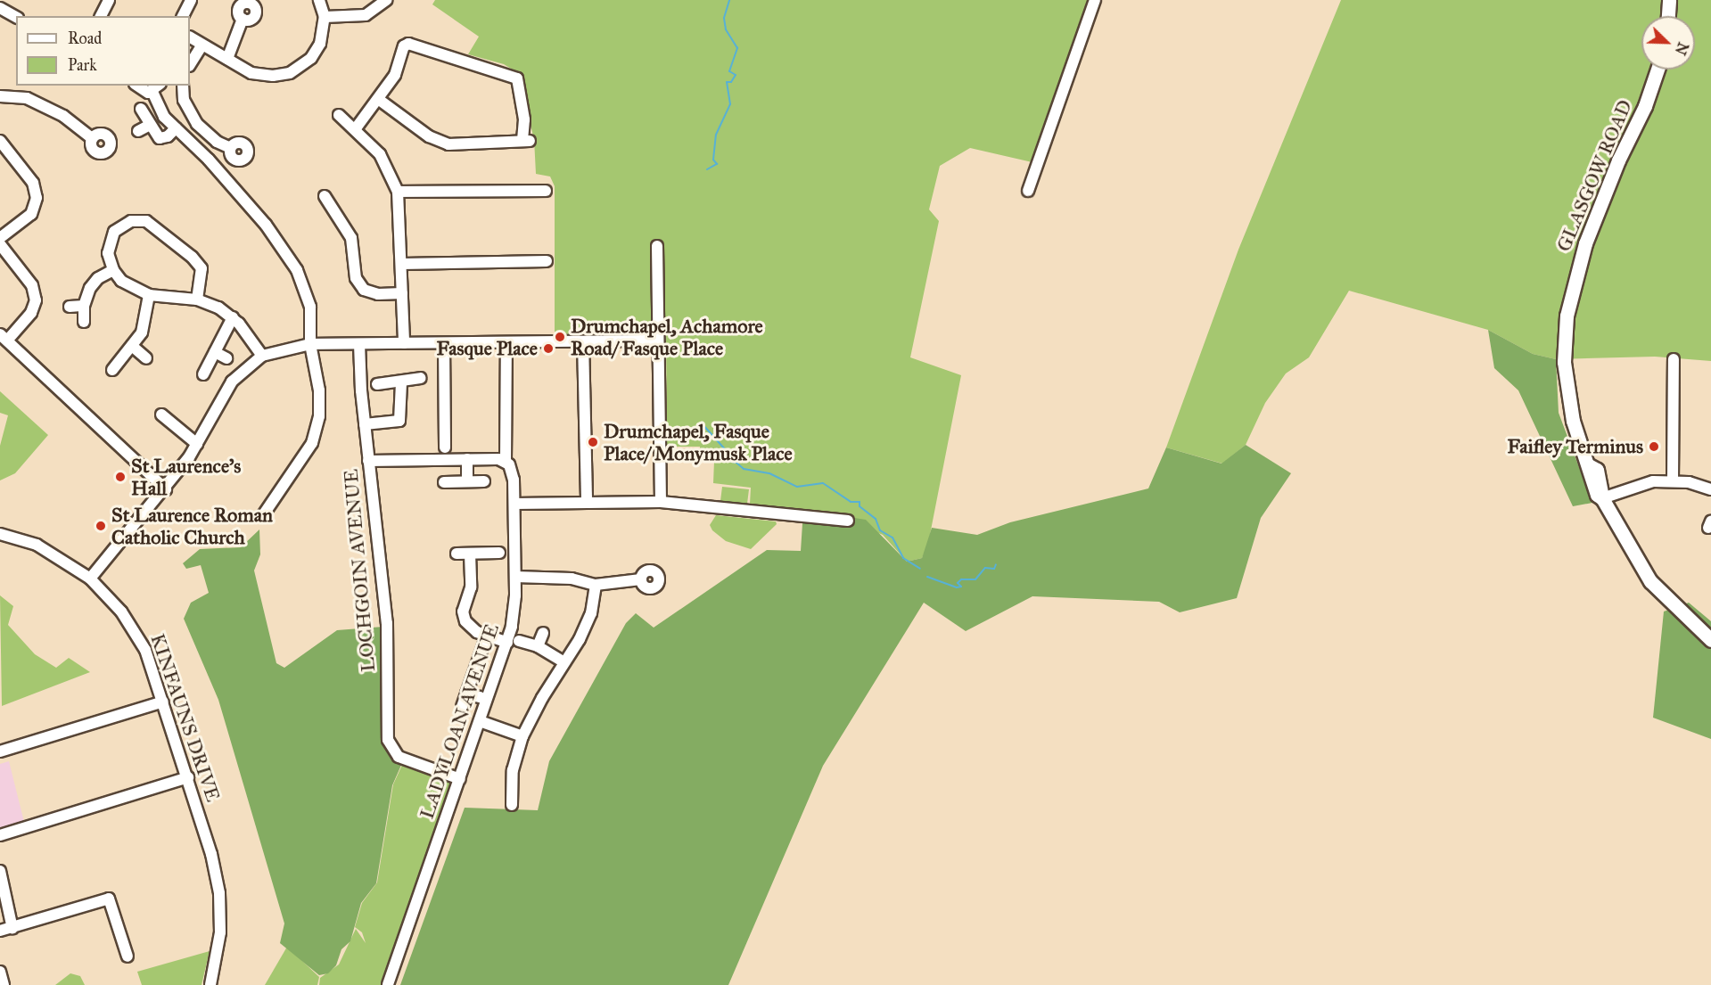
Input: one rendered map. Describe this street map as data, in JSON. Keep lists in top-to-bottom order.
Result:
{
  "streets": {
    "main road": ["GLASGOW ROAD"],
    "street": ["LOCHGOIN AVENUE", "KINFAUNS DRIVE", "LADYLOAN AVENUE"]
  },
  "crossings": [
    ["LOCHGOIN AVENUE", "LADYLOAN AVENUE"]
  ],
  "places": [
    "Drumchapel, Achamore Road/ Fasque Place",
    "Fasque Place",
    "Drumchapel, Fasque Place/ Monymusk Place",
    "Faifley Terminus",
    "St Laurence's Hall",
    "St Laurence Roman Catholic Church"
  ],
  "legend": ["Road", "Park"],
  "north": "bottom right"
}
